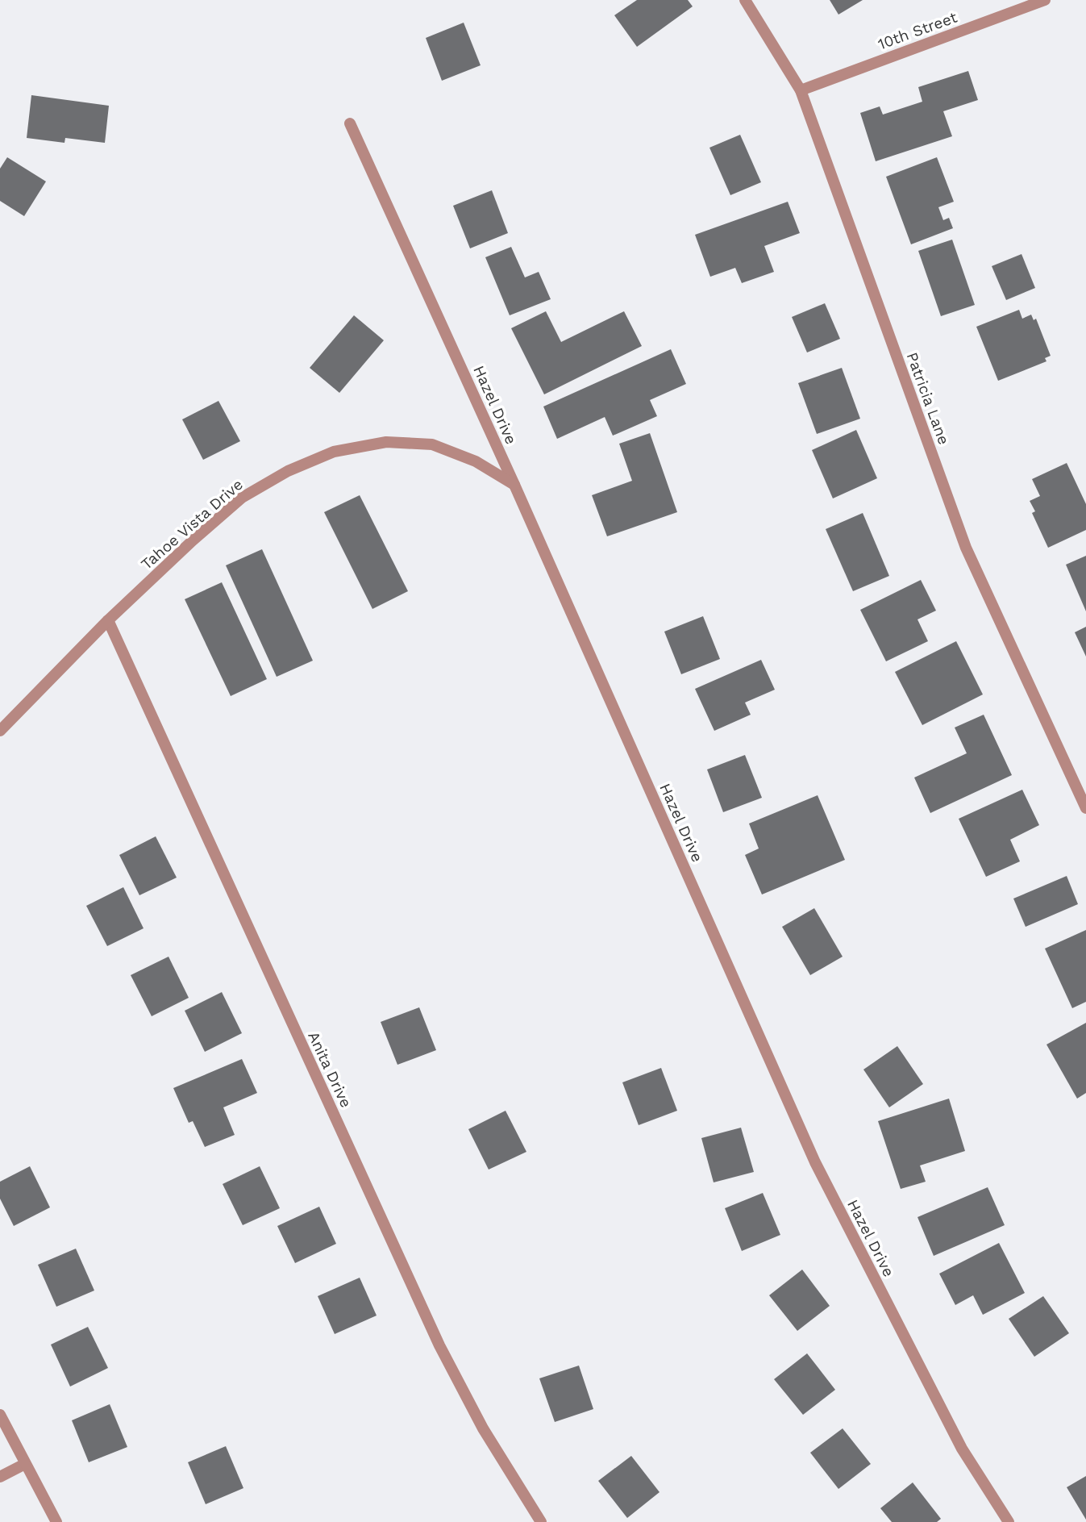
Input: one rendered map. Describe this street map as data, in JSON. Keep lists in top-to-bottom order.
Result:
{
  "streets": {
    "street": [
      "10th Street",
      "Patricia Lane",
      "Hazel Drive",
      "Tahoe Vista Drive",
      "Anita Drive"
    ]
  },
  "crossings": [
    ["10th Street", "Patricia Lane"],
    ["Hazel Drive", "Tahoe Vista Drive"],
    ["Tahoe Vista Drive", "Anita Drive"]
  ]
}
